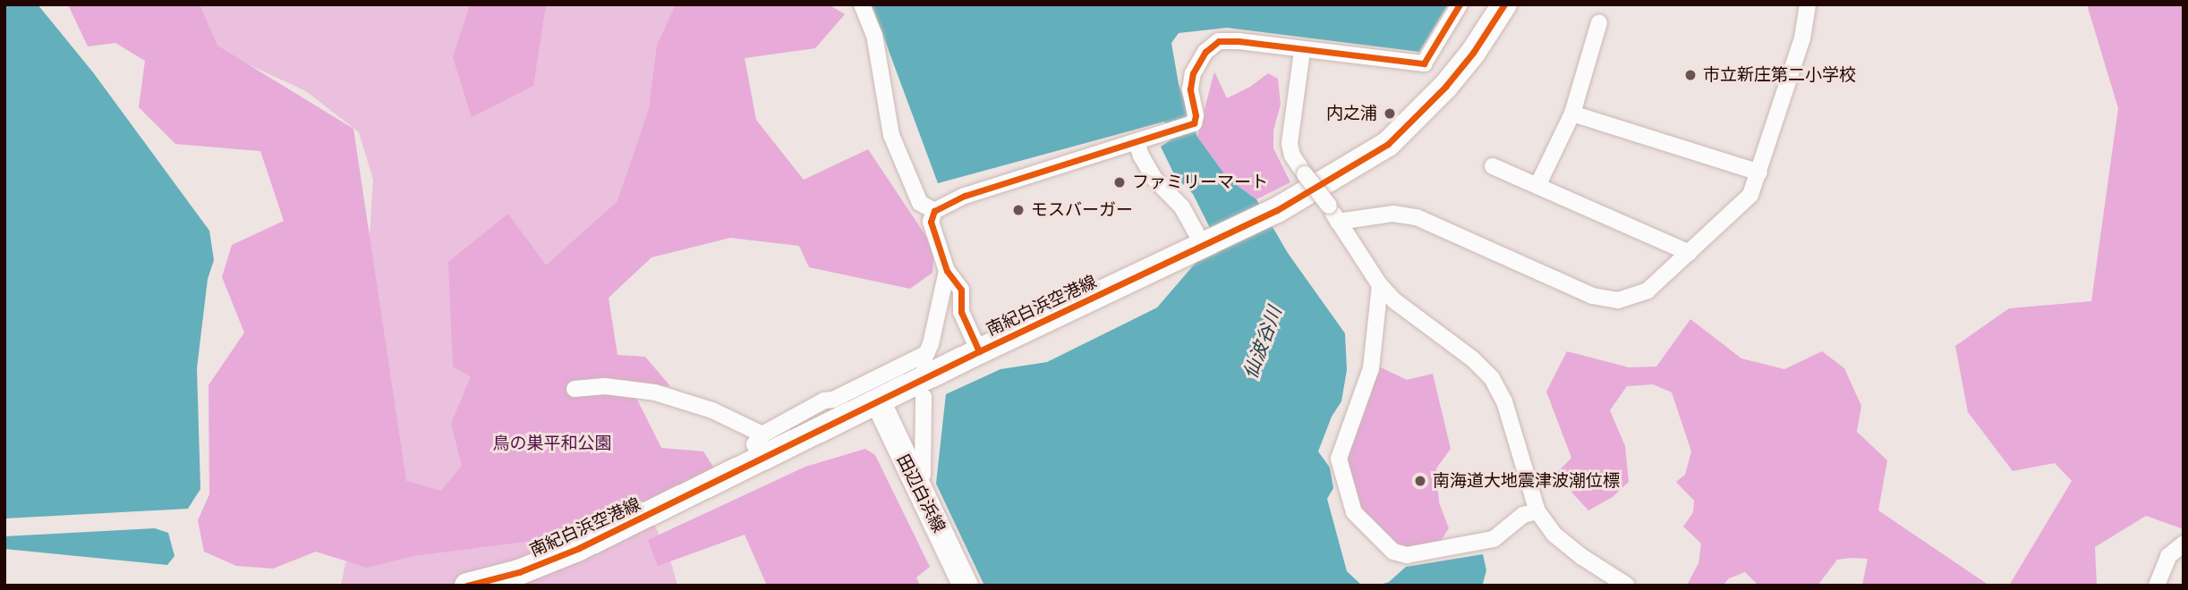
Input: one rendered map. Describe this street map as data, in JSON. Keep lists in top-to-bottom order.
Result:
{
  "streets": {
    "main road": ["南紀白浜空港線", "田辺白浜線"]
  },
  "crossings": [
    ["南紀白浜空港線", "田辺白浜線"]
  ],
  "water": ["仙波谷川"],
  "parks": ["鳥の巣平和公園"],
  "places": [
    "市立新庄第二小学校",
    "内之浦",
    "ファミリーマート",
    "モスバーガー",
    "南海道大地震津波潮位標"
  ]
}
